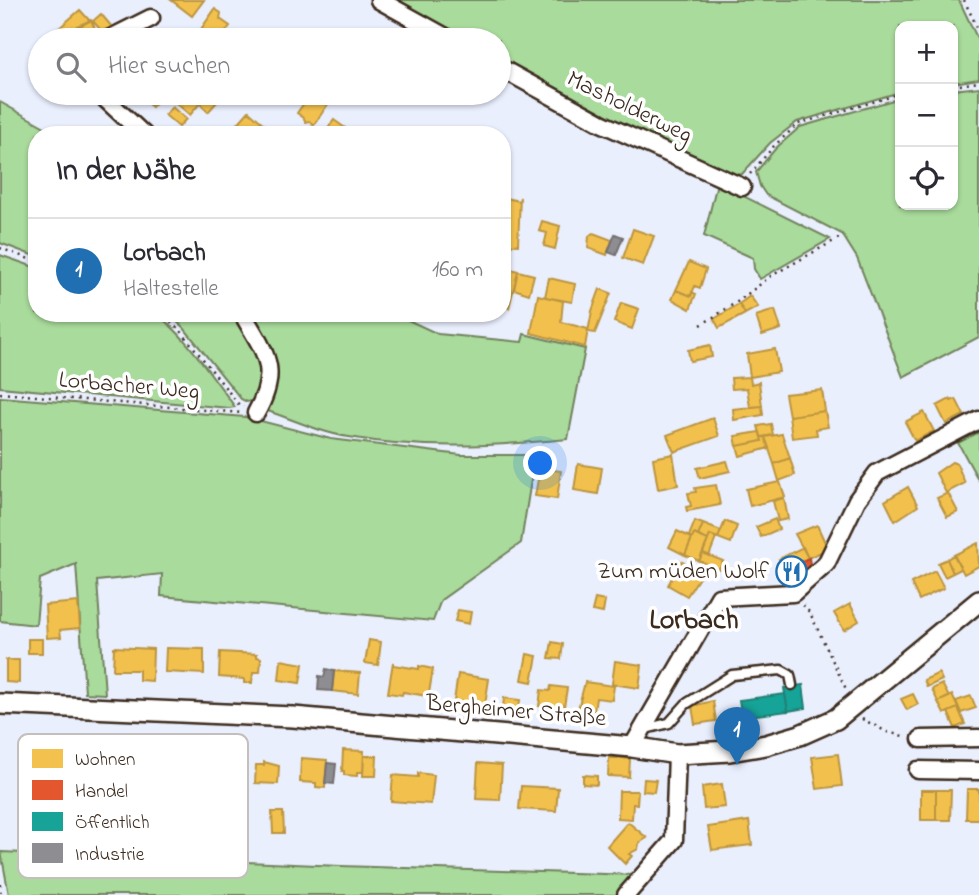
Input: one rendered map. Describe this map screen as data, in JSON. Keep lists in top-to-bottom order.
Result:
{
  "streets": {
    "street": ["Masholderweg", "Bergheimer Straße"],
    "path": ["Lorbacher Weg"]
  },
  "districts": ["Lorbach"],
  "places": {
    "restaurant": ["Zum müden Wolf"]
  },
  "legend": [
    "Wohnen",
    "Handel",
    "Öffentlich",
    "Industrie"
  ],
  "page": {
    "map_buttons": ["+", "−"],
    "search": "Hier suchen",
    "heading": "In der Nähe",
    "list": [
      {
        "mark": "1",
        "name": "Lorbach",
        "note": "Haltestelle",
        "value": "160 m"
      }
    ],
    "pins": "1"
  }
}
